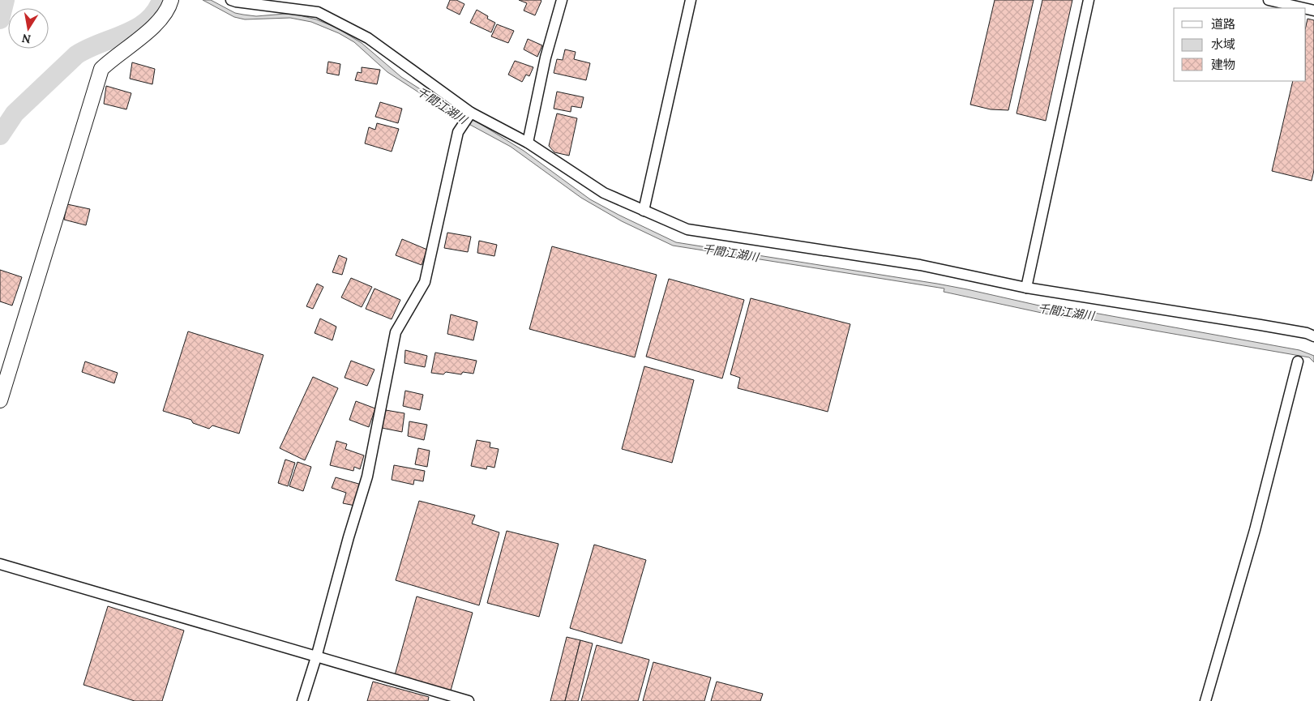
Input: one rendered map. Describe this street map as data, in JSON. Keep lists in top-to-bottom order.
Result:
{
  "water": ["千間江湖川"],
  "legend": ["道路", "水域", "建物"],
  "north": "bottom"
}
